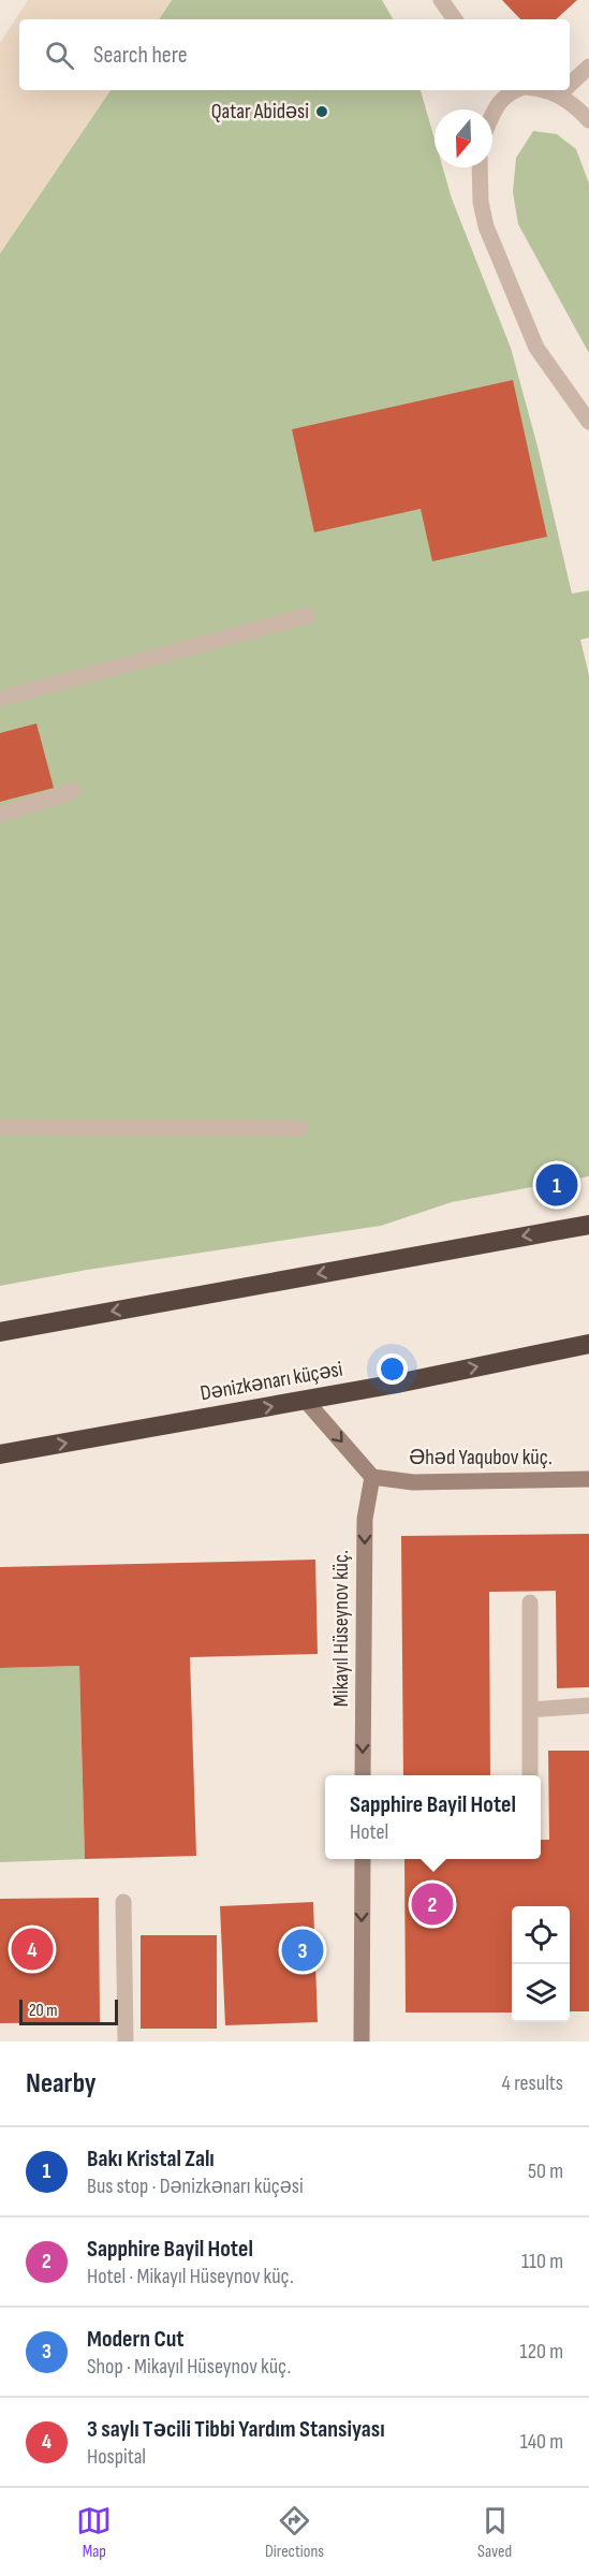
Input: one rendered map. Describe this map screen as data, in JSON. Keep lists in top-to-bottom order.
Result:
{
  "streets": {
    "highway": ["Dənizkənarı küçəsi"],
    "street": ["Əhəd Yaqubov küç.", "Mikayıl Hüseynov küç."]
  },
  "crossings": [
    ["Əhəd Yaqubov küç.", "Mikayıl Hüseynov küç."]
  ],
  "one_way": ["Mikayıl Hüseynov küç."],
  "places": ["Qatar Abidəsi"],
  "scale_bar": "20 m",
  "north": "bottom",
  "page": {
    "search": "Search here",
    "pins": [
      "1",
      "2",
      "4",
      "3"
    ],
    "popup": ["Sapphire Bayil Hotel", "Hotel"],
    "scale": "20 m",
    "heading": ["Nearby", "4 results"],
    "list": [
      {
        "mark": "1",
        "name": "Bakı Kristal Zalı",
        "note": "Bus stop · Dənizkənarı küçəsi",
        "value": "50 m"
      },
      {
        "mark": "2",
        "name": "Sapphire Bayil Hotel",
        "note": "Hotel · Mikayıl Hüseynov küç.",
        "value": "110 m"
      },
      {
        "mark": "3",
        "name": "Modern Cut",
        "note": "Shop · Mikayıl Hüseynov küç.",
        "value": "120 m"
      },
      {
        "mark": "4",
        "name": "3 saylı Təcili Tibbi Yardım Stansiyası",
        "note": "Hospital",
        "value": "140 m"
      }
    ],
    "nav": ["Map", "Directions", "Saved"]
  }
}
